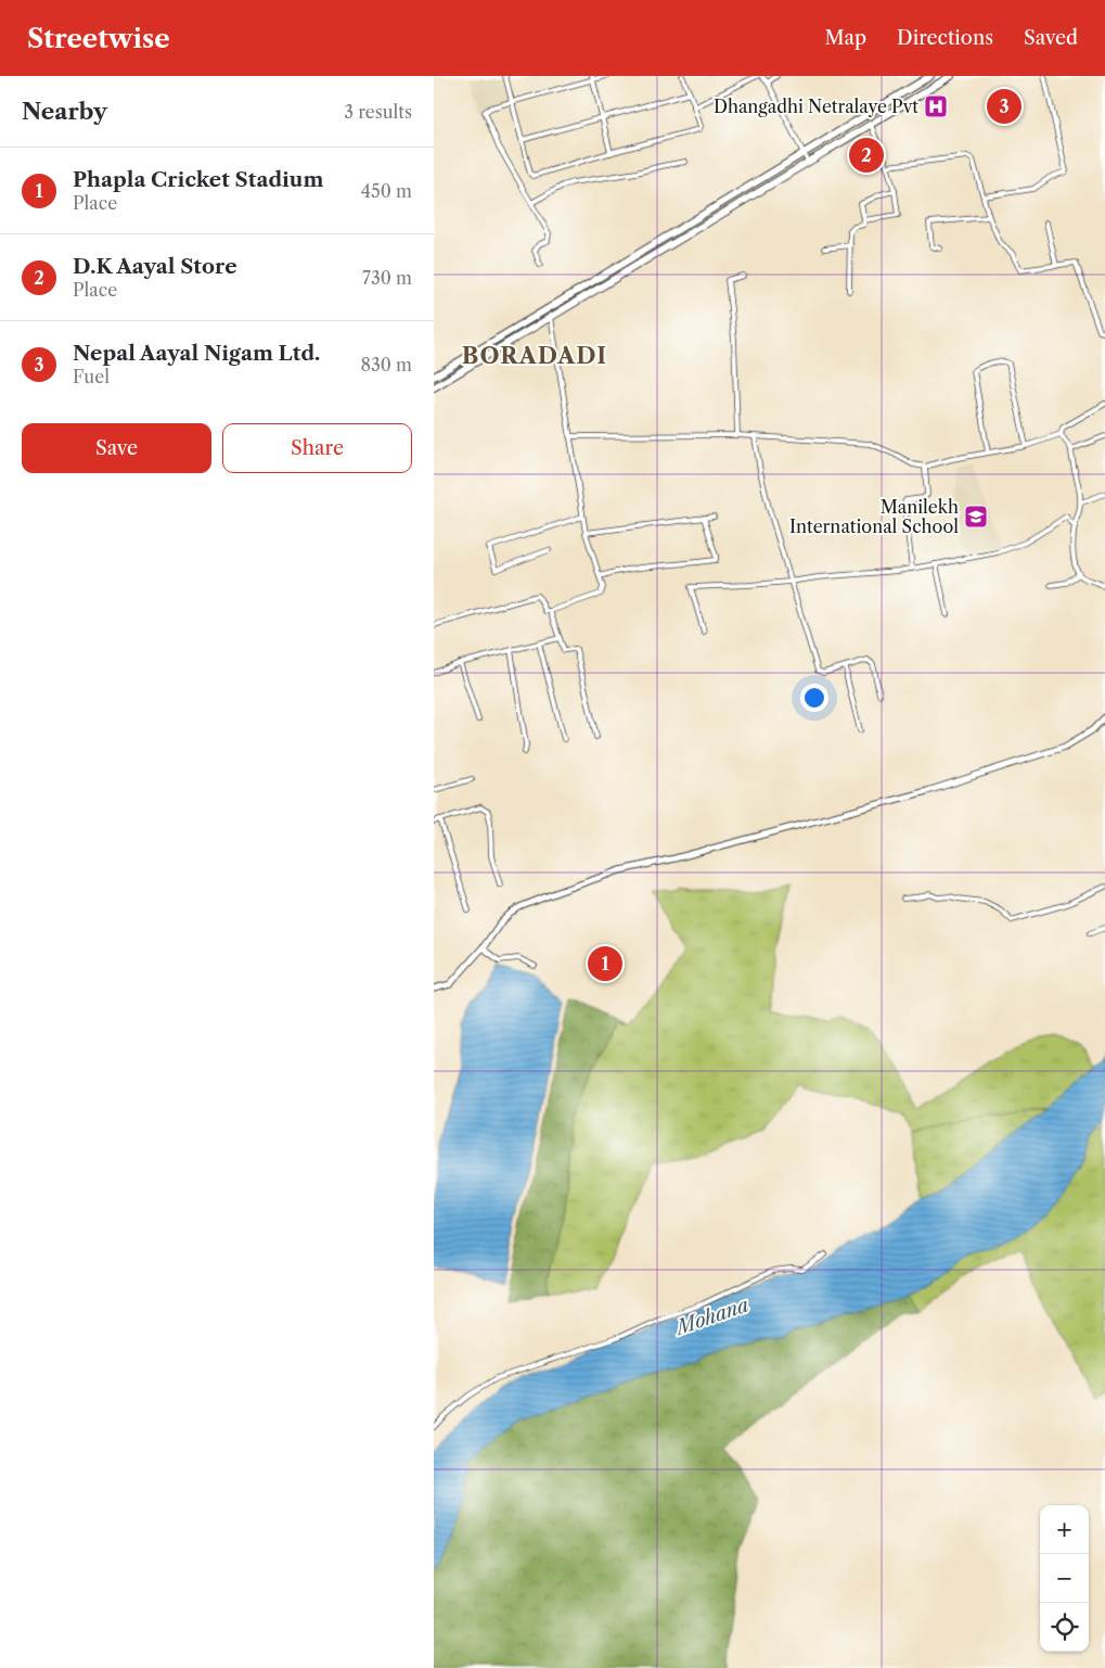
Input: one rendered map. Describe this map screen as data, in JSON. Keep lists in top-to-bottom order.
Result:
{
  "districts": ["BORADADI"],
  "water": ["Mohana"],
  "places": {
    "hospital": ["Dhangadhi Netralaye Pvt"],
    "school or university": ["Manilekh International School"]
  },
  "page": {
    "header": "Streetwise",
    "nav": ["Map", "Directions", "Saved"],
    "heading": ["Nearby", "3 results"],
    "pins": ["3", "2", "1"],
    "list": [
      {
        "mark": "1",
        "name": "Phapla Cricket Stadium",
        "note": "Place",
        "value": "450 m"
      },
      {
        "mark": "2",
        "name": "D.K Aayal Store",
        "note": "Place",
        "value": "730 m"
      },
      {
        "mark": "3",
        "name": "Nepal Aayal Nigam Ltd.",
        "note": "Fuel",
        "value": "830 m"
      }
    ],
    "buttons": ["Save", "Share"],
    "map_buttons": ["+", "−"]
  }
}
